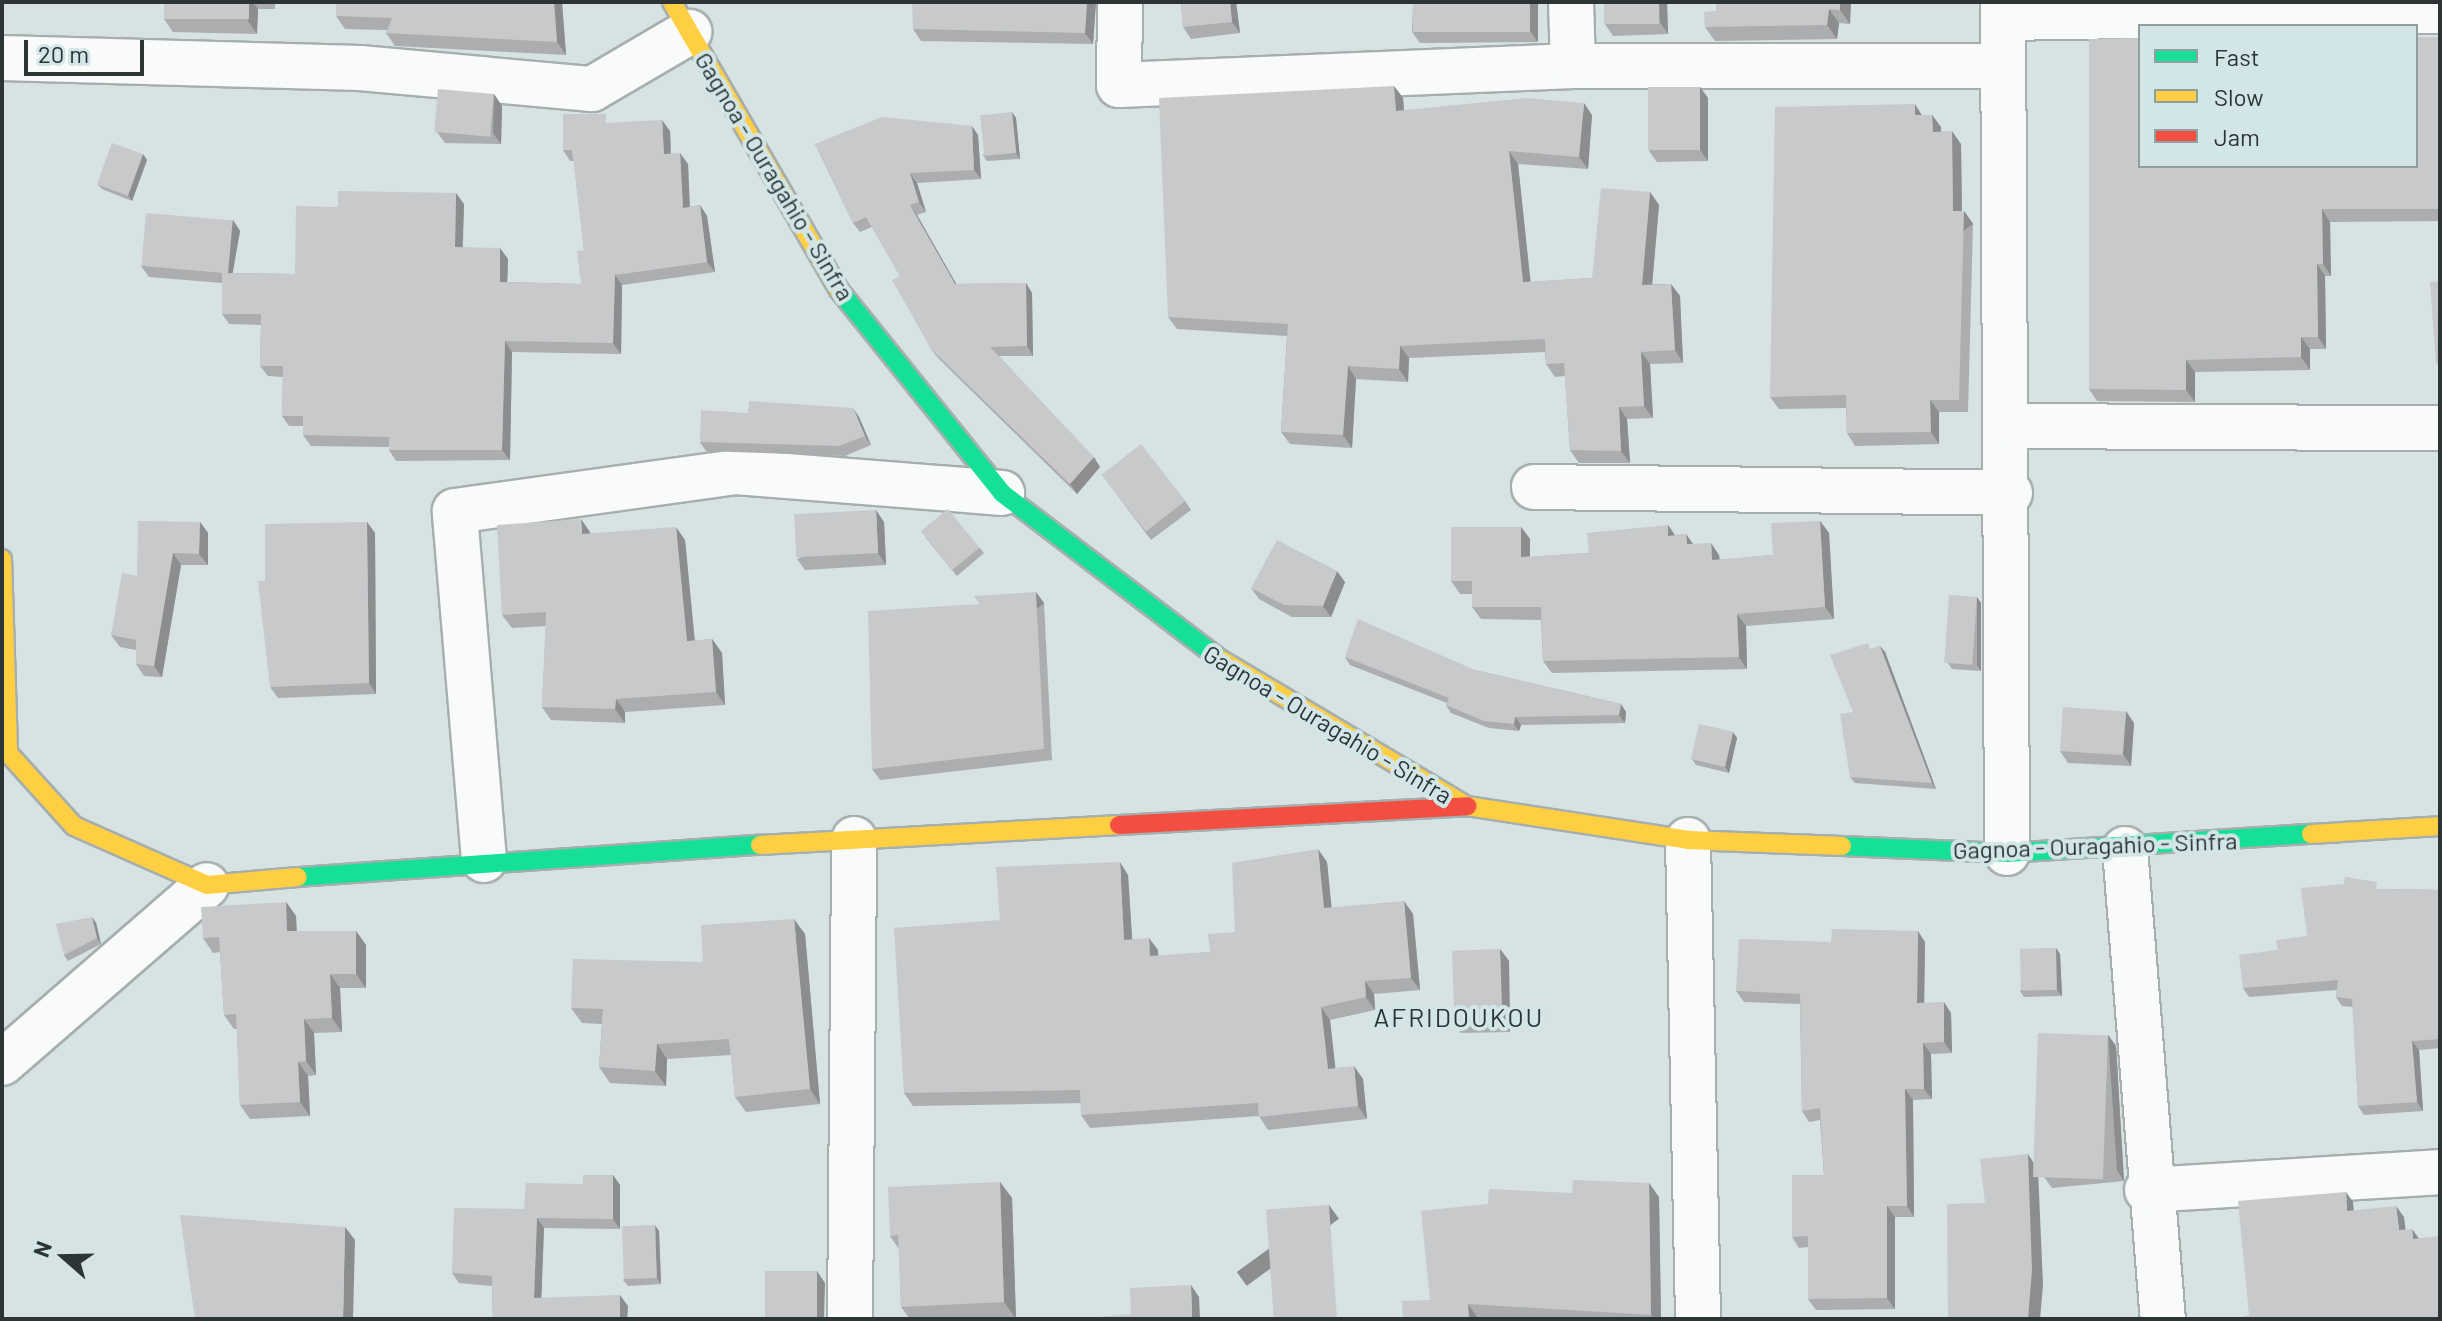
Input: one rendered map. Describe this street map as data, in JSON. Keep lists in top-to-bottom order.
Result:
{
  "streets": {
    "main road": ["Gagnoa - Ouragahio - Sinfra"]
  },
  "districts": ["AFRIDOUKOU"],
  "legend": ["Fast", "Slow", "Jam"],
  "scale_bar": "20 m",
  "north": "left"
}
